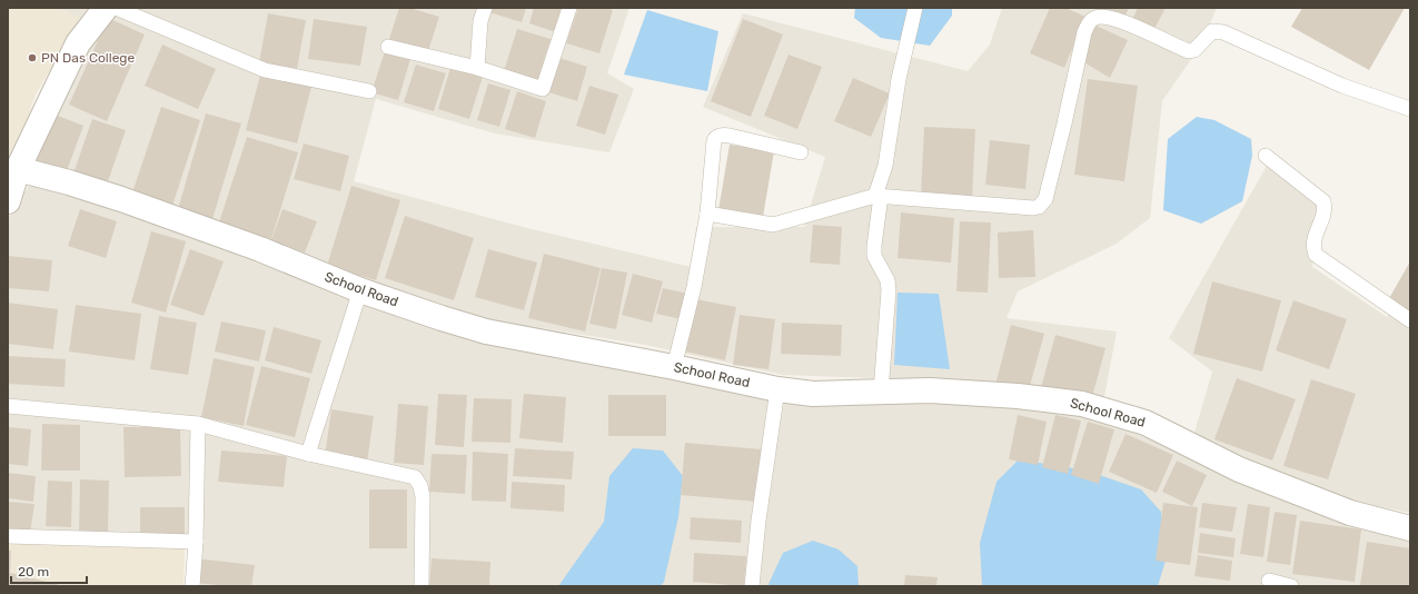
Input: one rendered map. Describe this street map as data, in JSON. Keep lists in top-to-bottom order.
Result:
{
  "streets": {
    "street": ["School Road"]
  },
  "places": ["PN Das College"],
  "scale_bar": "20 m"
}
